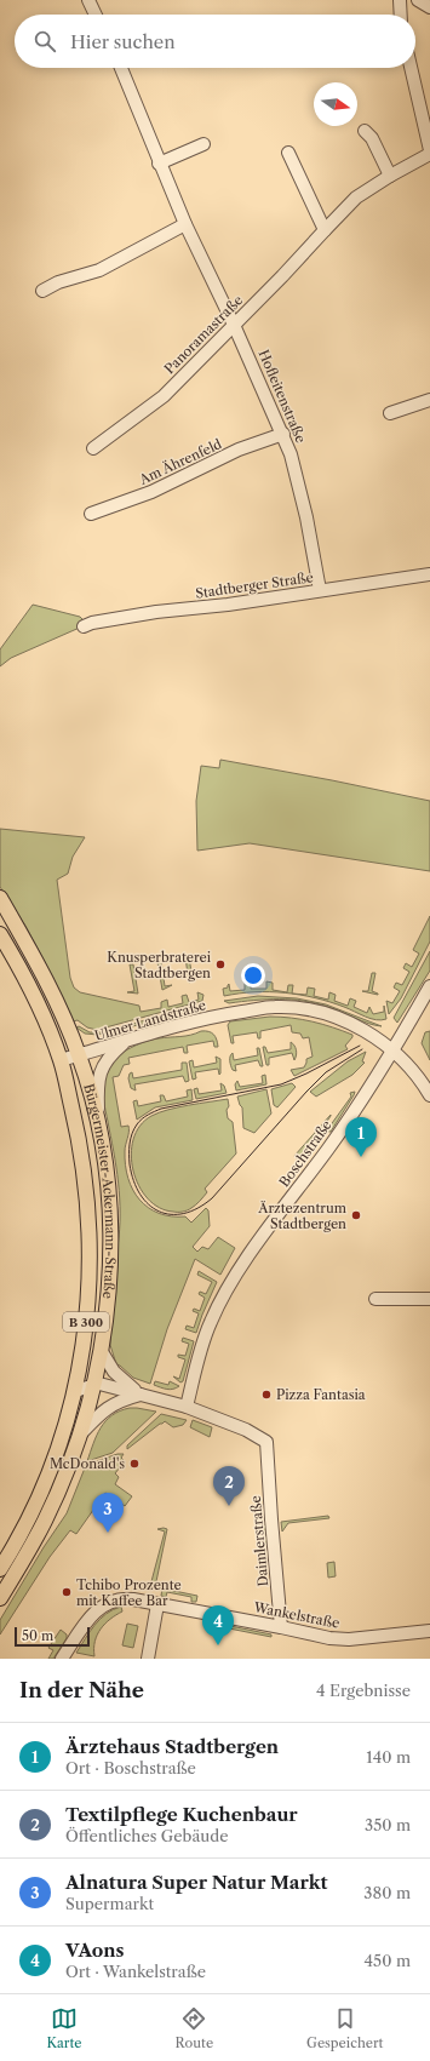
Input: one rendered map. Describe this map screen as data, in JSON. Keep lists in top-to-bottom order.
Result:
{
  "streets": {
    "main road": ["Bürgermeister-Ackermann-Straße", "B 300"],
    "street": [
      "Panoramastraße",
      "Hofleitenstraße",
      "Am Ährenfeld",
      "Stadtberger Straße",
      "Ulmer Landstraße",
      "Boschstraße",
      "Daimlerstraße",
      "Wankelstraße"
    ]
  },
  "crossings": [
    ["Panoramastraße", "Hofleitenstraße"],
    ["Hofleitenstraße", "Am Ährenfeld"],
    ["Hofleitenstraße", "Stadtberger Straße"],
    ["Ulmer Landstraße", "Boschstraße"],
    ["Ulmer Landstraße", "Bürgermeister-Ackermann-Straße"],
    ["Ulmer Landstraße", "B 300"],
    ["Boschstraße", "Daimlerstraße"],
    ["Bürgermeister-Ackermann-Straße", "B 300"],
    ["Bürgermeister-Ackermann-Straße", "Daimlerstraße"],
    ["Daimlerstraße", "Wankelstraße"]
  ],
  "places": [
    "Knusperbraterei Stadtbergen",
    "Ärztezentrum Stadtbergen",
    "Pizza Fantasia",
    "McDonald's",
    "Tchibo Prozente mit Kaffee Bar"
  ],
  "scale_bar": "50 m",
  "north": "right",
  "page": {
    "search": "Hier suchen",
    "pins": [
      "1",
      "2",
      "3",
      "4"
    ],
    "scale": "50 m",
    "heading": ["In der Nähe", "4 Ergebnisse"],
    "list": [
      {
        "mark": "1",
        "name": "Ärztehaus Stadtbergen",
        "note": "Ort · Boschstraße",
        "value": "140 m"
      },
      {
        "mark": "2",
        "name": "Textilpflege Kuchenbaur",
        "note": "Öffentliches Gebäude",
        "value": "350 m"
      },
      {
        "mark": "3",
        "name": "Alnatura Super Natur Markt",
        "note": "Supermarkt",
        "value": "380 m"
      },
      {
        "mark": "4",
        "name": "VAons",
        "note": "Ort · Wankelstraße",
        "value": "450 m"
      }
    ],
    "nav": ["Karte", "Route", "Gespeichert"]
  }
}
